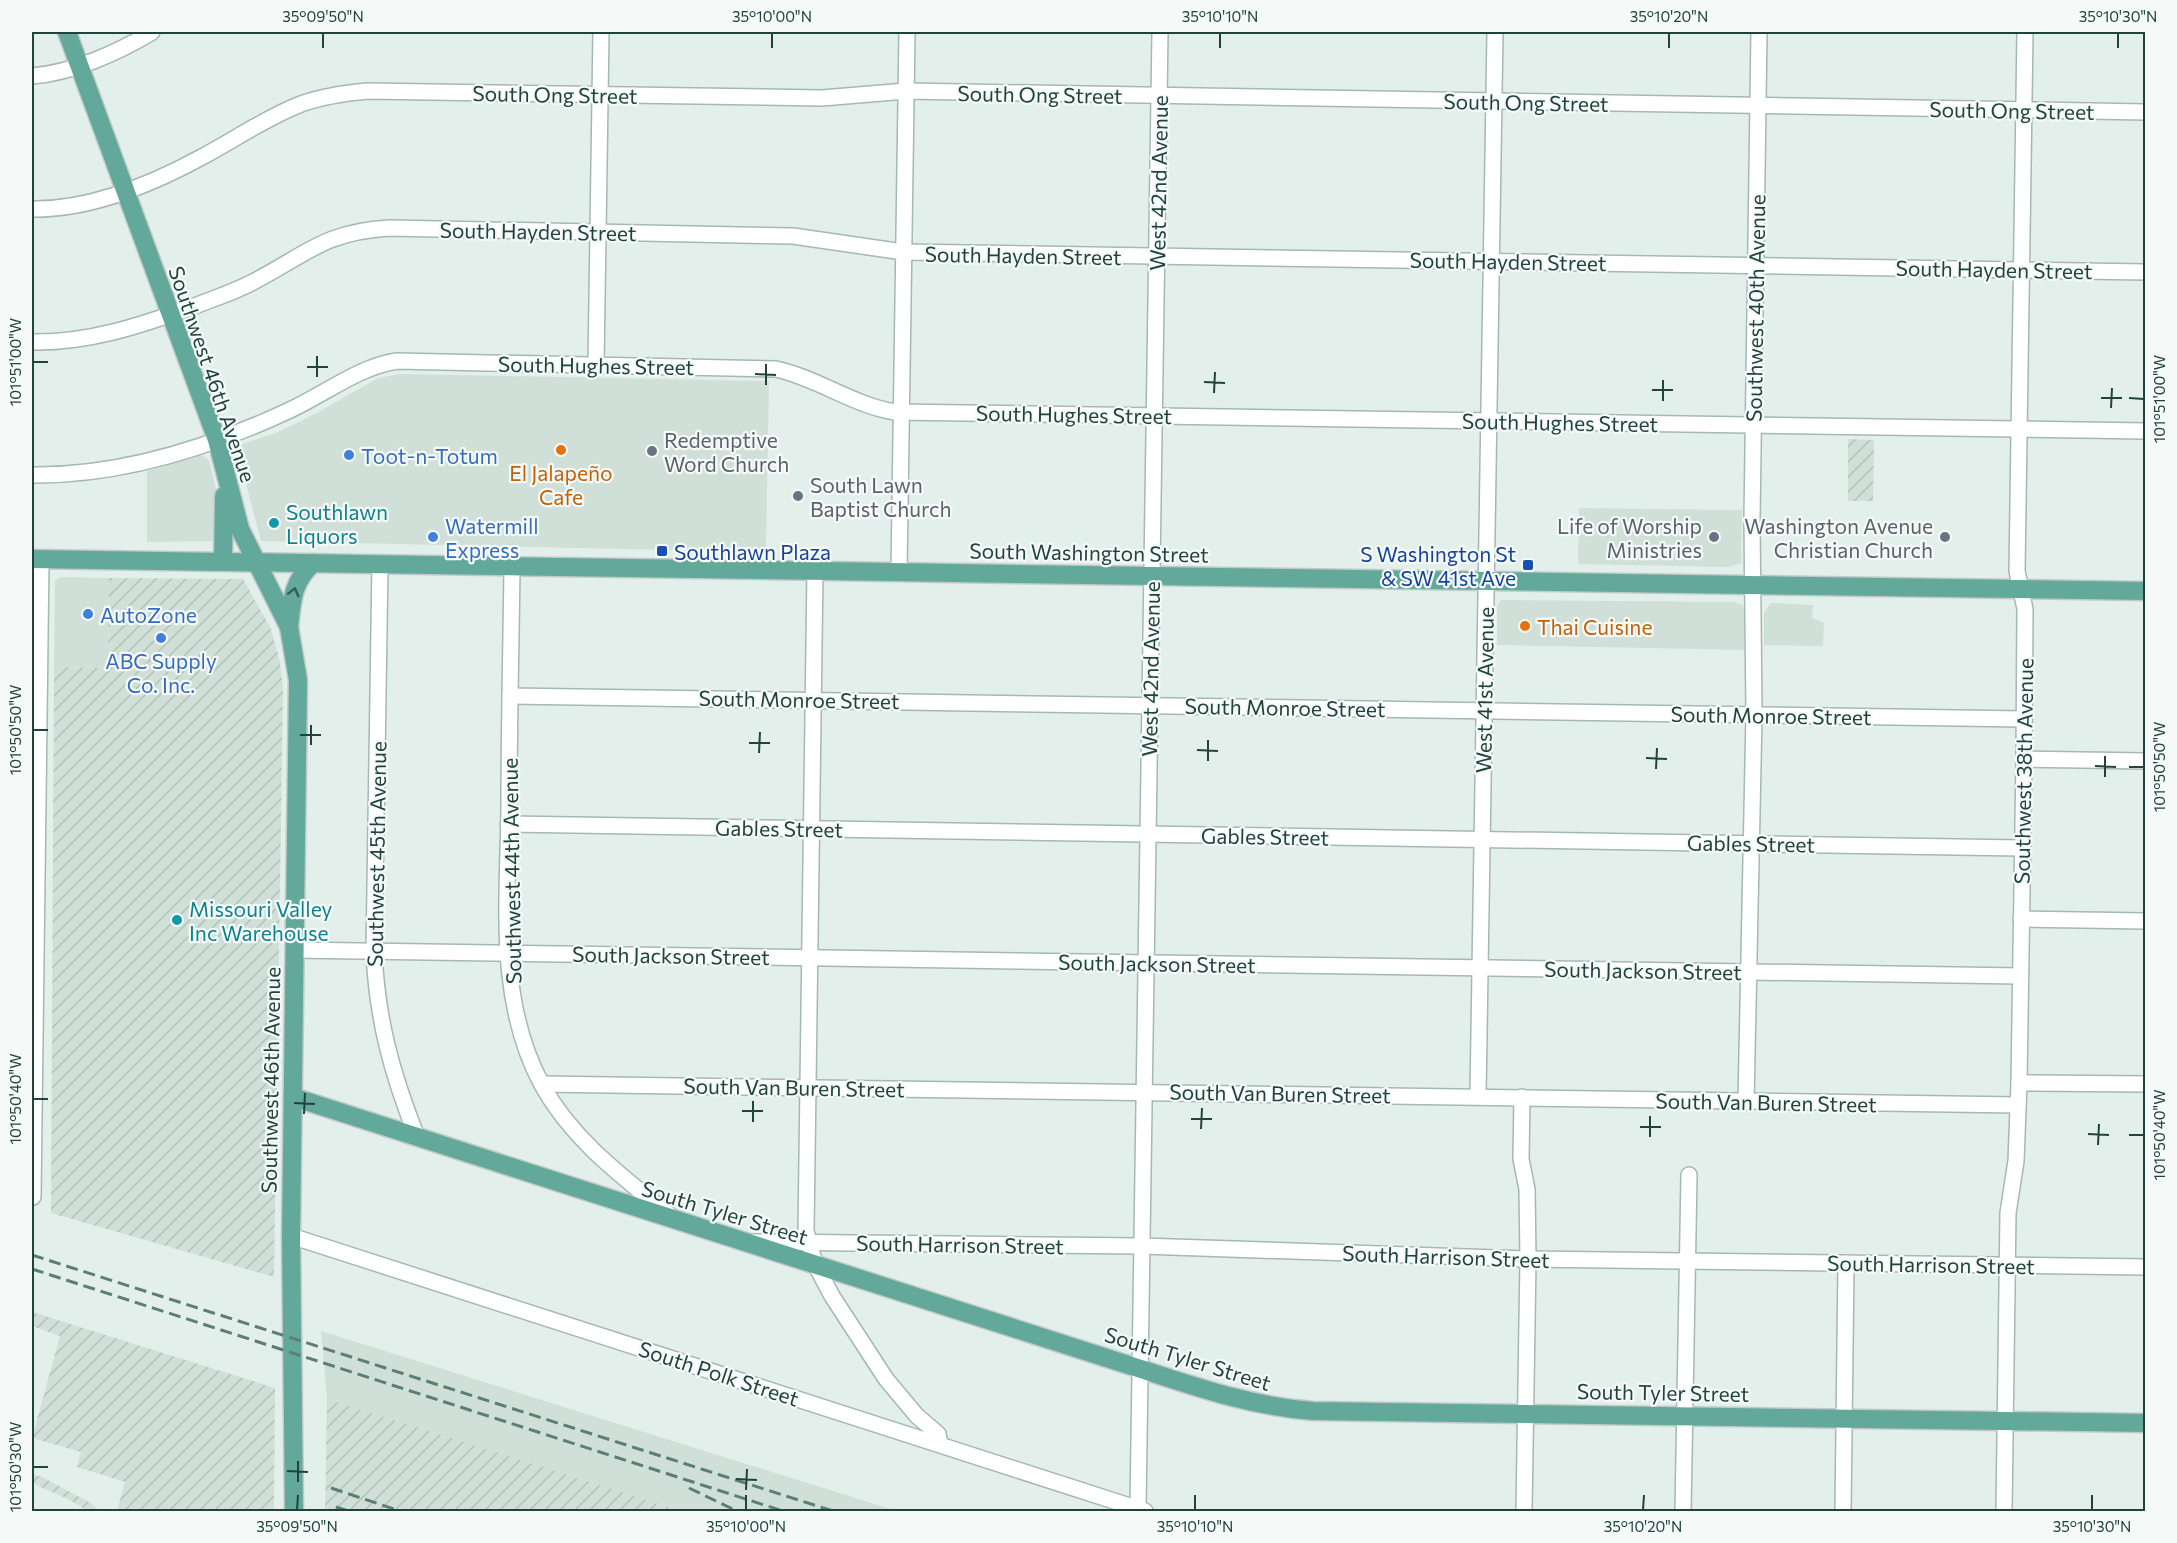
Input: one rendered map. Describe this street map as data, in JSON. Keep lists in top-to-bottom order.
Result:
{
  "streets": {
    "main road": ["Southwest 46th Avenue", "South Washington Street", "South Tyler Street"],
    "street": [
      "South Ong Street",
      "West 42nd Avenue",
      "South Hayden Street",
      "Southwest 40th Avenue",
      "South Hughes Street",
      "West 41st Avenue",
      "South Monroe Street",
      "Southwest 38th Avenue",
      "Gables Street",
      "Southwest 45th Avenue",
      "Southwest 44th Avenue",
      "South Jackson Street",
      "South Van Buren Street",
      "South Harrison Street",
      "South Polk Street"
    ]
  },
  "crossings": [
    ["South Ong Street", "West 42nd Avenue"],
    ["South Ong Street", "Southwest 40th Avenue"],
    ["South Ong Street", "Southwest 46th Avenue"],
    ["South Ong Street", "West 41st Avenue"],
    ["South Ong Street", "Southwest 38th Avenue"],
    ["West 42nd Avenue", "South Hayden Street"],
    ["West 42nd Avenue", "South Hughes Street"],
    ["West 42nd Avenue", "South Washington Street"],
    ["West 42nd Avenue", "South Monroe Street"],
    ["West 42nd Avenue", "Gables Street"],
    ["West 42nd Avenue", "South Jackson Street"],
    ["West 42nd Avenue", "South Van Buren Street"],
    ["West 42nd Avenue", "South Tyler Street"],
    ["West 42nd Avenue", "South Harrison Street"],
    ["West 42nd Avenue", "South Polk Street"],
    ["South Hayden Street", "Southwest 40th Avenue"],
    ["South Hayden Street", "Southwest 46th Avenue"],
    ["South Hayden Street", "West 41st Avenue"],
    ["South Hayden Street", "Southwest 38th Avenue"],
    ["Southwest 40th Avenue", "South Hughes Street"],
    ["Southwest 40th Avenue", "South Washington Street"],
    ["Southwest 40th Avenue", "South Monroe Street"],
    ["Southwest 40th Avenue", "Gables Street"],
    ["Southwest 40th Avenue", "South Jackson Street"],
    ["Southwest 40th Avenue", "South Van Buren Street"],
    ["South Hughes Street", "Southwest 46th Avenue"],
    ["South Hughes Street", "West 41st Avenue"],
    ["South Hughes Street", "Southwest 38th Avenue"],
    ["Southwest 46th Avenue", "South Washington Street"],
    ["Southwest 46th Avenue", "South Jackson Street"],
    ["Southwest 46th Avenue", "South Tyler Street"],
    ["Southwest 46th Avenue", "South Polk Street"],
    ["South Washington Street", "West 41st Avenue"],
    ["South Washington Street", "Southwest 38th Avenue"],
    ["South Washington Street", "Southwest 45th Avenue"],
    ["South Washington Street", "Southwest 44th Avenue"],
    ["West 41st Avenue", "South Monroe Street"],
    ["West 41st Avenue", "Gables Street"],
    ["West 41st Avenue", "South Jackson Street"],
    ["West 41st Avenue", "South Van Buren Street"],
    ["South Monroe Street", "Southwest 38th Avenue"],
    ["South Monroe Street", "Southwest 44th Avenue"],
    ["Southwest 38th Avenue", "Gables Street"],
    ["Southwest 38th Avenue", "South Jackson Street"],
    ["Southwest 38th Avenue", "South Van Buren Street"],
    ["Southwest 38th Avenue", "South Tyler Street"],
    ["Southwest 38th Avenue", "South Harrison Street"],
    ["Gables Street", "Southwest 44th Avenue"],
    ["Southwest 45th Avenue", "South Jackson Street"],
    ["Southwest 45th Avenue", "South Tyler Street"],
    ["Southwest 44th Avenue", "South Jackson Street"],
    ["Southwest 44th Avenue", "South Van Buren Street"],
    ["Southwest 44th Avenue", "South Tyler Street"],
    ["South Tyler Street", "South Harrison Street"]
  ],
  "places": {
    "other": [
      "El Jalapeño Cafe",
      "Redemptive Word Church",
      "Toot-n-Totum",
      "South Lawn Baptist Church",
      "Southlawn Liquors",
      "Watermill Express",
      "Life of Worship Ministries",
      "Washington Avenue Christian Church",
      "AutoZone",
      "Thai Cuisine",
      "ABC Supply Co. Inc.",
      "Missouri Valley Inc Warehouse"
    ],
    "transit": ["Southlawn Plaza", "S Washington St & SW 41st Ave"]
  },
  "coordinates": [
    "35°09'50\"N",
    "35°10'00\"N",
    "35°10'10\"N",
    "35°10'20\"N",
    "35°10'30\"N",
    "101°51'00\"W",
    "101°50'50\"W",
    "101°50'40\"W",
    "101°50'30\"W"
  ]
}
